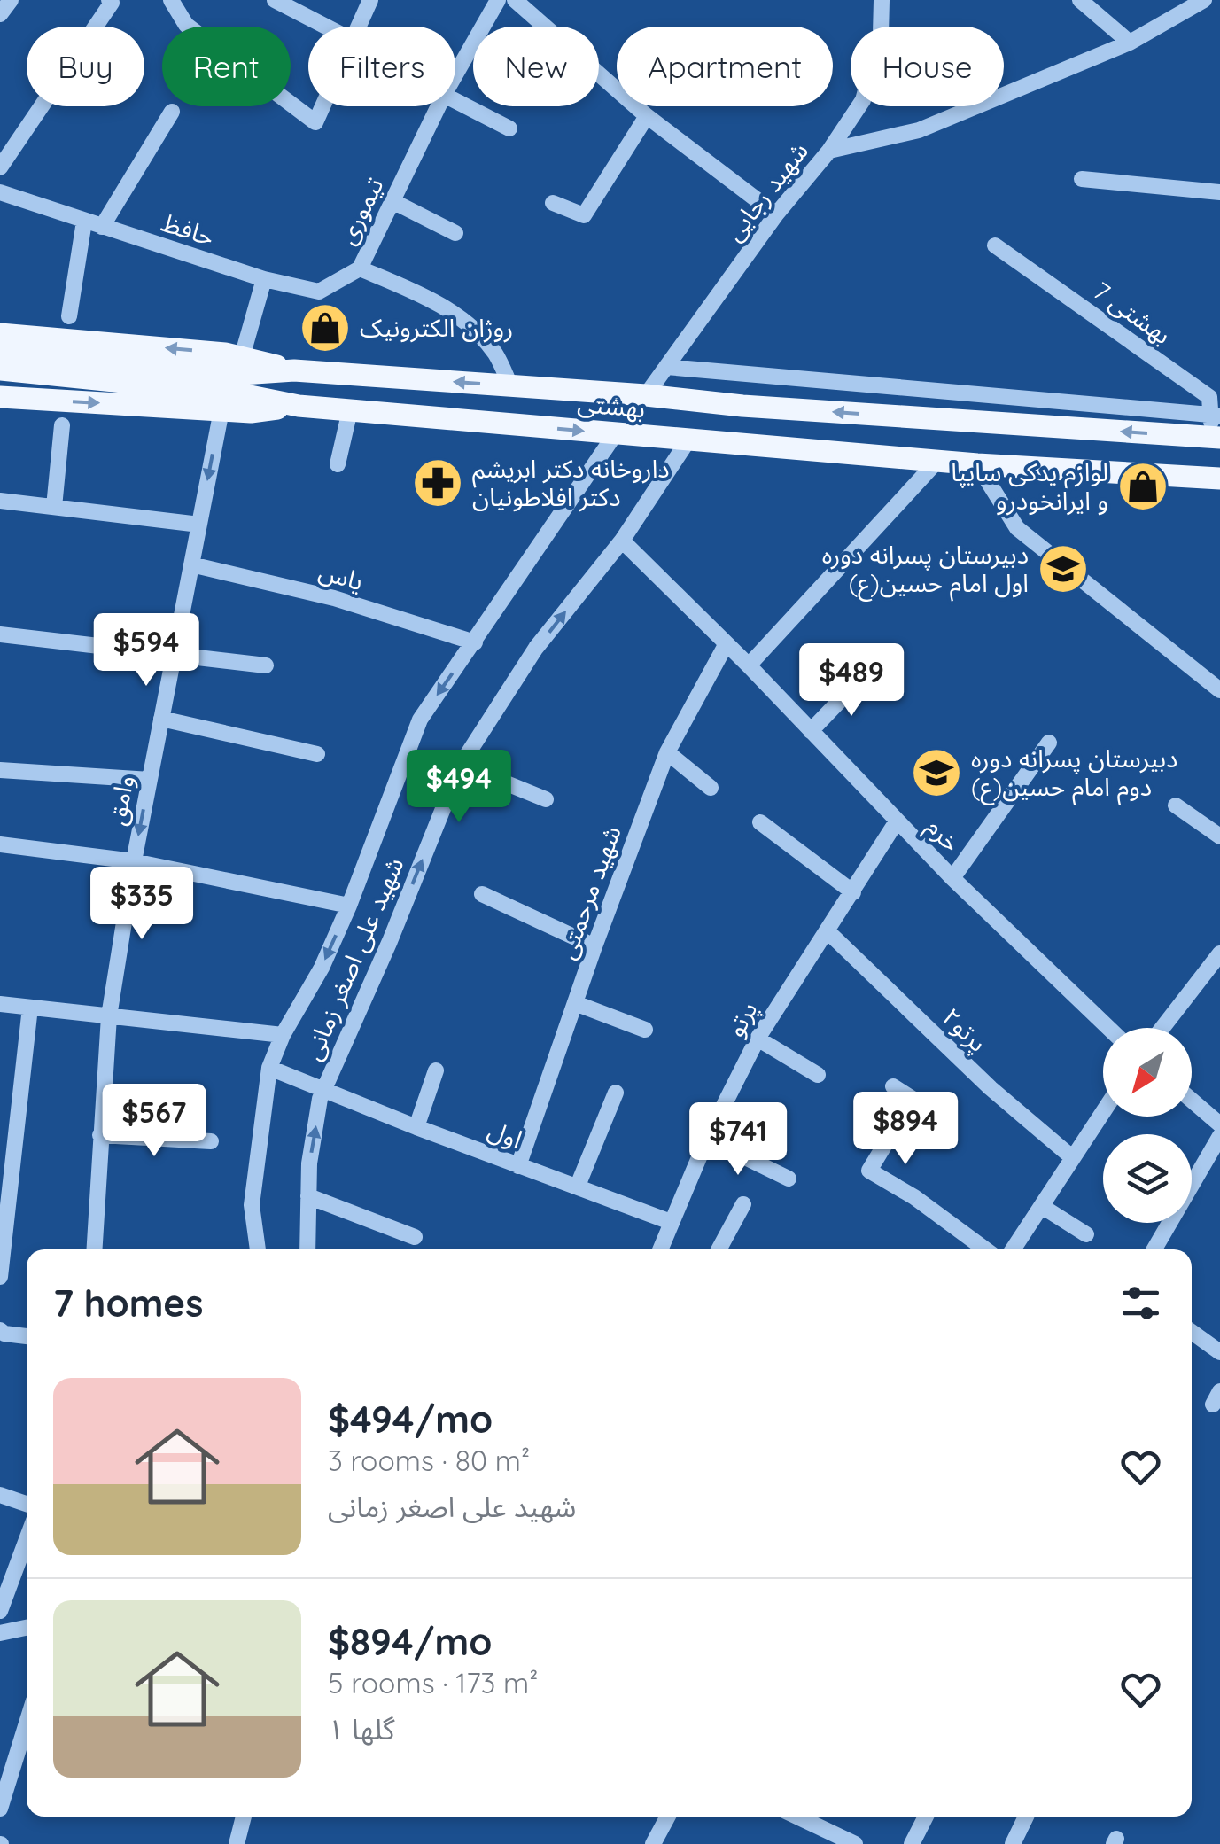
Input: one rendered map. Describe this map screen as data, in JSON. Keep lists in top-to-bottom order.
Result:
{
  "streets": {
    "main road": ["بهشتی"],
    "street": [
      "شهید رجایی",
      "تیموری",
      "حافظ",
      "بهشتی 7",
      "یاس",
      "وامق",
      "خرم",
      "شهید مرحمتی",
      "شهید علی اصغر زمانی",
      "پرتو",
      "پرتو۲",
      "اول"
    ]
  },
  "crossings": [
    ["شهید رجایی", "بهشتی"],
    ["تیموری", "حافظ"],
    ["تیموری", "بهشتی"],
    ["بهشتی 7", "بهشتی"],
    ["بهشتی", "شهید علی اصغر زمانی"],
    ["یاس", "وامق"],
    ["خرم", "شهید مرحمتی"],
    ["خرم", "شهید علی اصغر زمانی"],
    ["خرم", "پرتو"],
    ["شهید مرحمتی", "اول"],
    ["شهید علی اصغر زمانی", "اول"],
    ["پرتو", "پرتو۲"],
    ["پرتو", "اول"]
  ],
  "places": {
    "shop": ["روژان الکترونیک", "لوازم یدکی سایپا و ایرانخودرو"],
    "pharmacy": ["داروخانه دکتر ابریشم دکتر افلاطونیان"],
    "school or university": ["دبیرستان پسرانه دوره اول امام حسین(ع)", "دبیرستان پسرانه دوره دوم امام حسین(ع)"]
  },
  "north": "bottom left",
  "page": {
    "chip": [
      "Buy",
      "Rent",
      "Filters",
      "New",
      "Apartment",
      "House"
    ],
    "price": [
      "$594",
      "$489",
      "$494",
      "$335",
      "$567",
      "$894",
      "$741"
    ],
    "heading": "7 homes",
    "list": [
      {
        "name": "$494/mo",
        "note": "3 rooms · 80 m² · شهید علی اصغر زمانی"
      },
      {
        "name": "$894/mo",
        "note": "5 rooms · 173 m² · گلها ۱"
      }
    ]
  }
}
